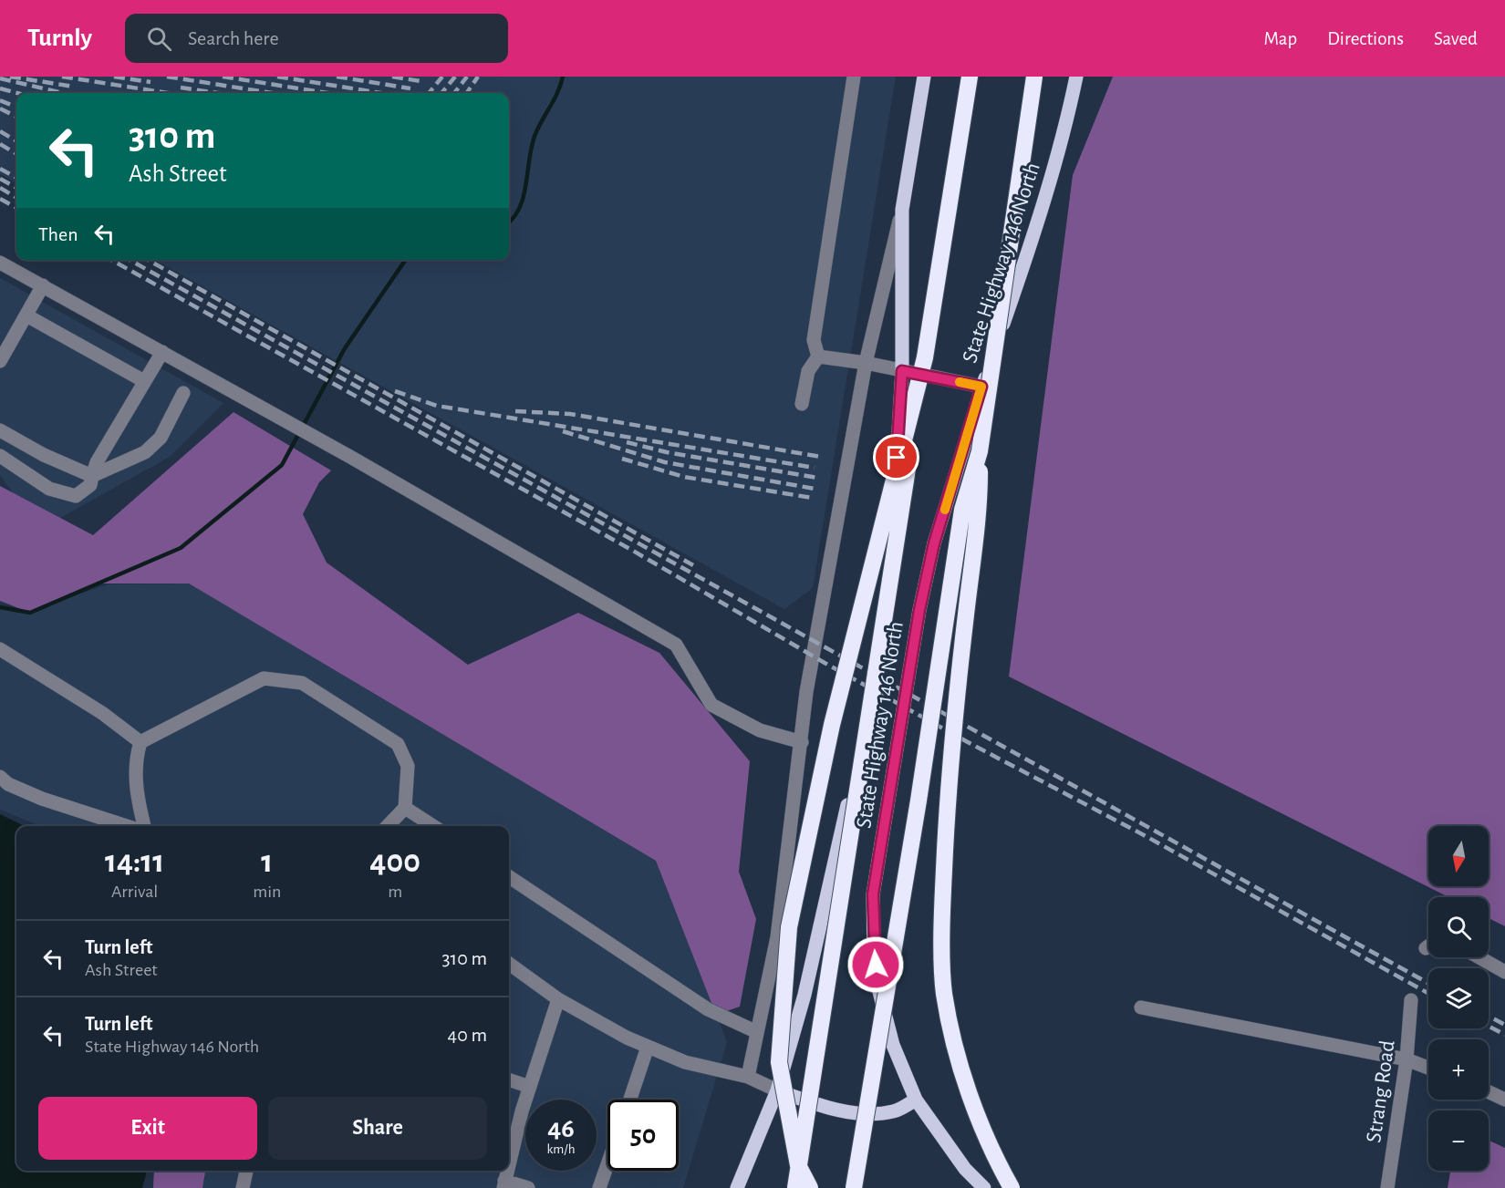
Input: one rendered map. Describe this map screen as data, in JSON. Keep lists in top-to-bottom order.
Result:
{
  "streets": {
    "main road": ["State Highway 146 North"],
    "street": ["Strang Road"]
  },
  "north": "bottom",
  "page": {
    "header": "Turnly",
    "search": "Search here",
    "nav": ["Map", "Directions", "Saved"],
    "turn": ["310 m", "Ash Street"],
    "then": "Then",
    "map_buttons": ["+", "−"],
    "eta": [
      "14:11",
      "Arrival",
      "1",
      "min",
      "400",
      "m"
    ],
    "list": [
      {
        "name": "Turn left",
        "note": "Ash Street",
        "value": "310 m"
      },
      {
        "name": "Turn left",
        "note": "State Highway 146 North",
        "value": "40 m"
      }
    ],
    "buttons": ["Exit", "Share"],
    "speed": "46 km/h",
    "limit": "50"
  }
}
